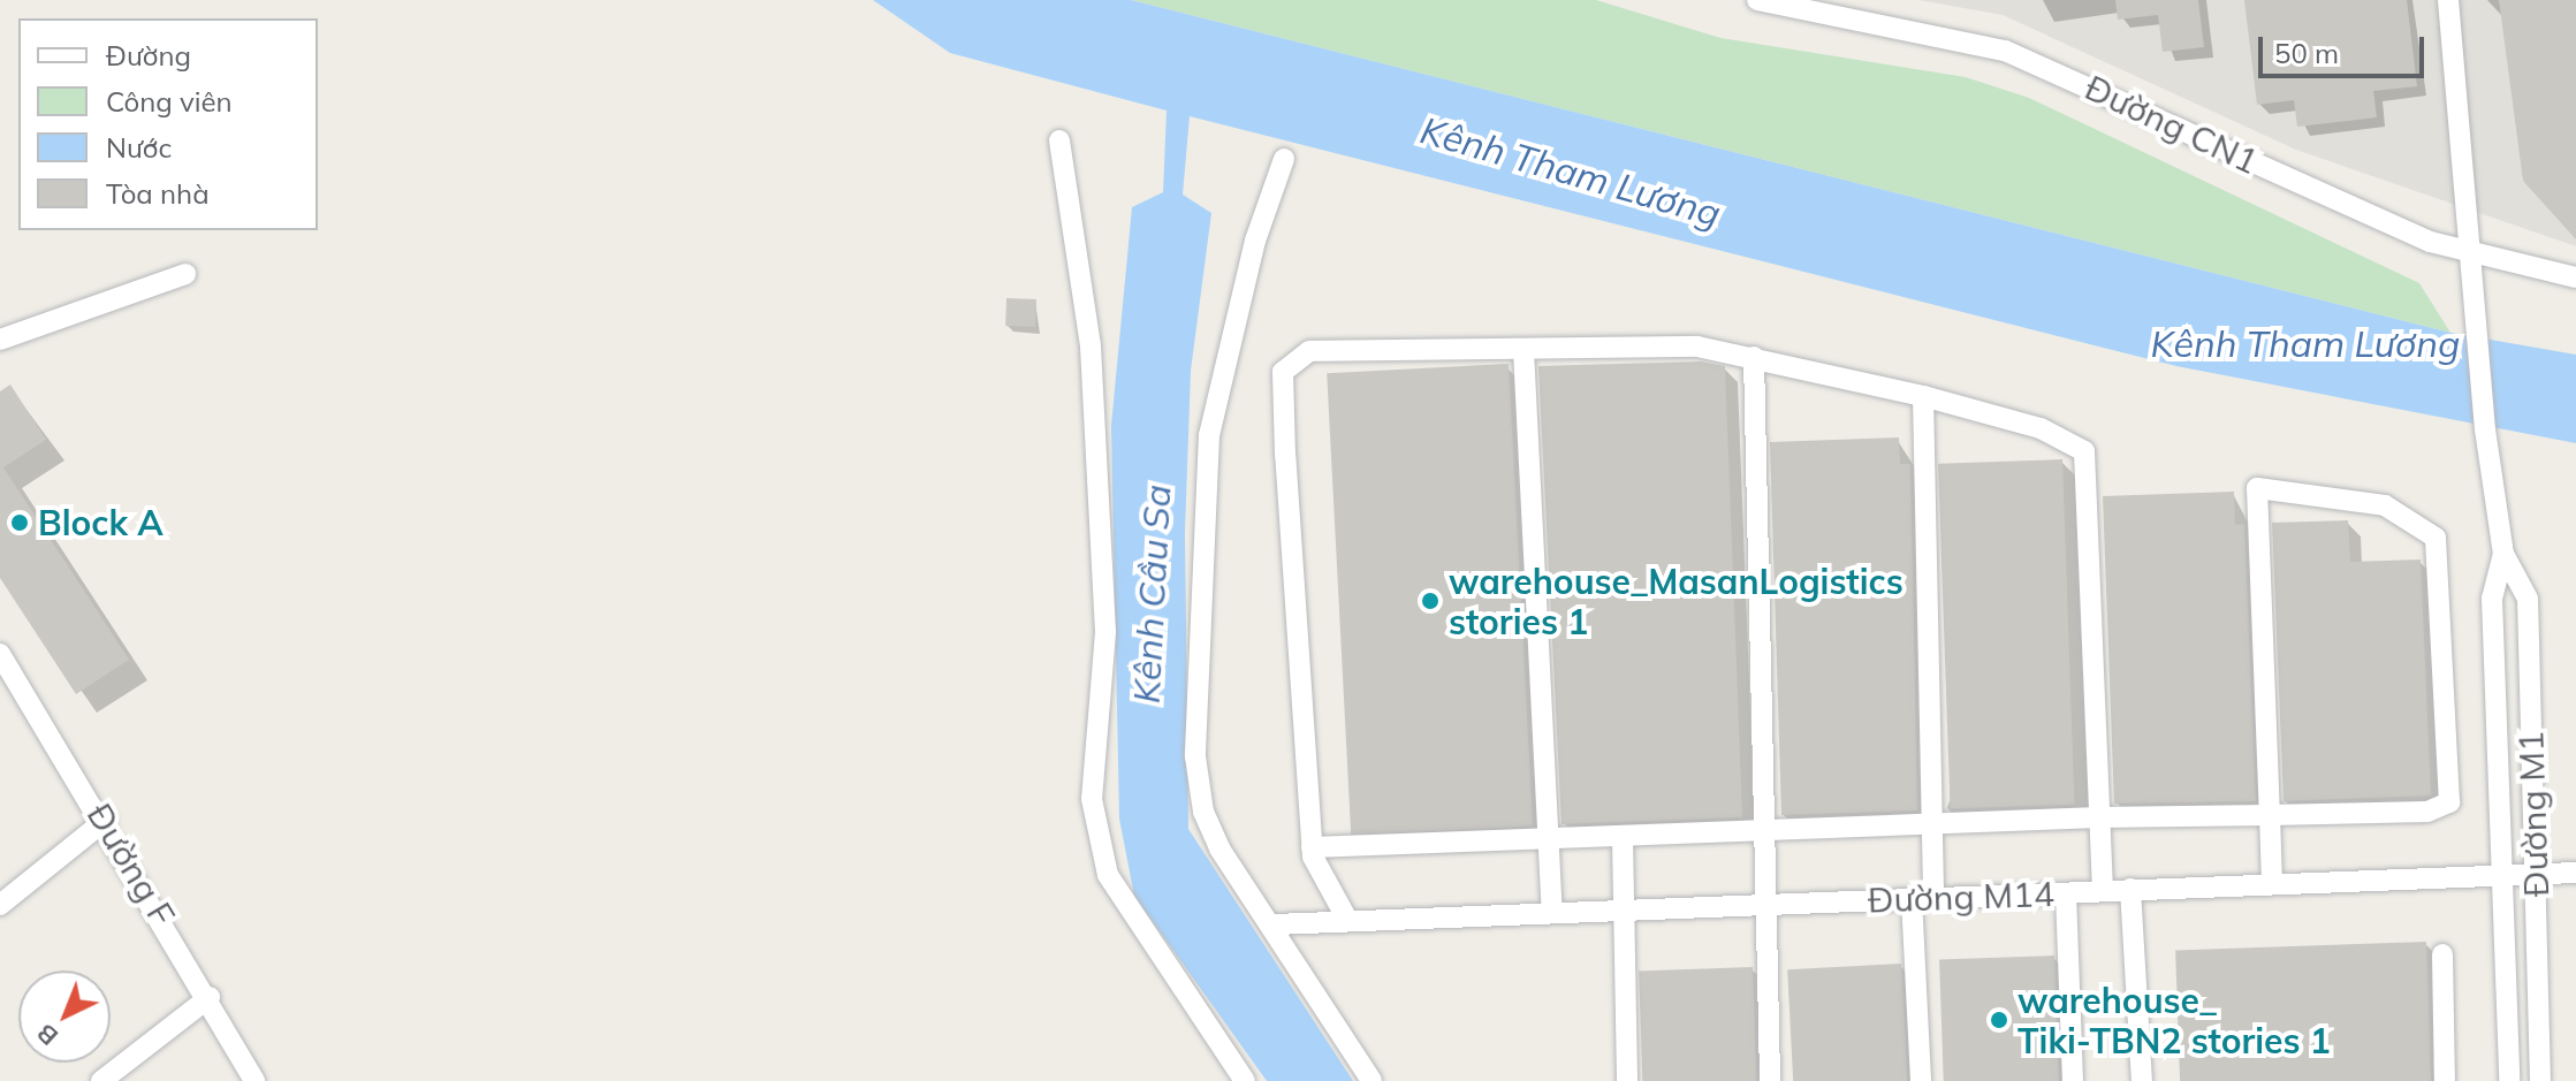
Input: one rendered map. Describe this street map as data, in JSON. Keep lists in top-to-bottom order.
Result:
{
  "streets": {
    "street": [
      "Đường CN1",
      "Đường M1",
      "Đường F",
      "Đường M14"
    ]
  },
  "crossings": [
    ["Đường CN1", "Đường M1"],
    ["Đường M1", "Đường M14"]
  ],
  "water": ["Kênh Tham Lương", "Kênh Cầu Sa"],
  "places": ["Block A", "warehouse_MasanLogistics stories 1", "warehouse_ Tiki-TBN2 stories 1"],
  "legend": [
    "Đường",
    "Công viên",
    "Nước",
    "Tòa nhà"
  ],
  "scale_bar": "50 m",
  "north": "bottom left"
}
